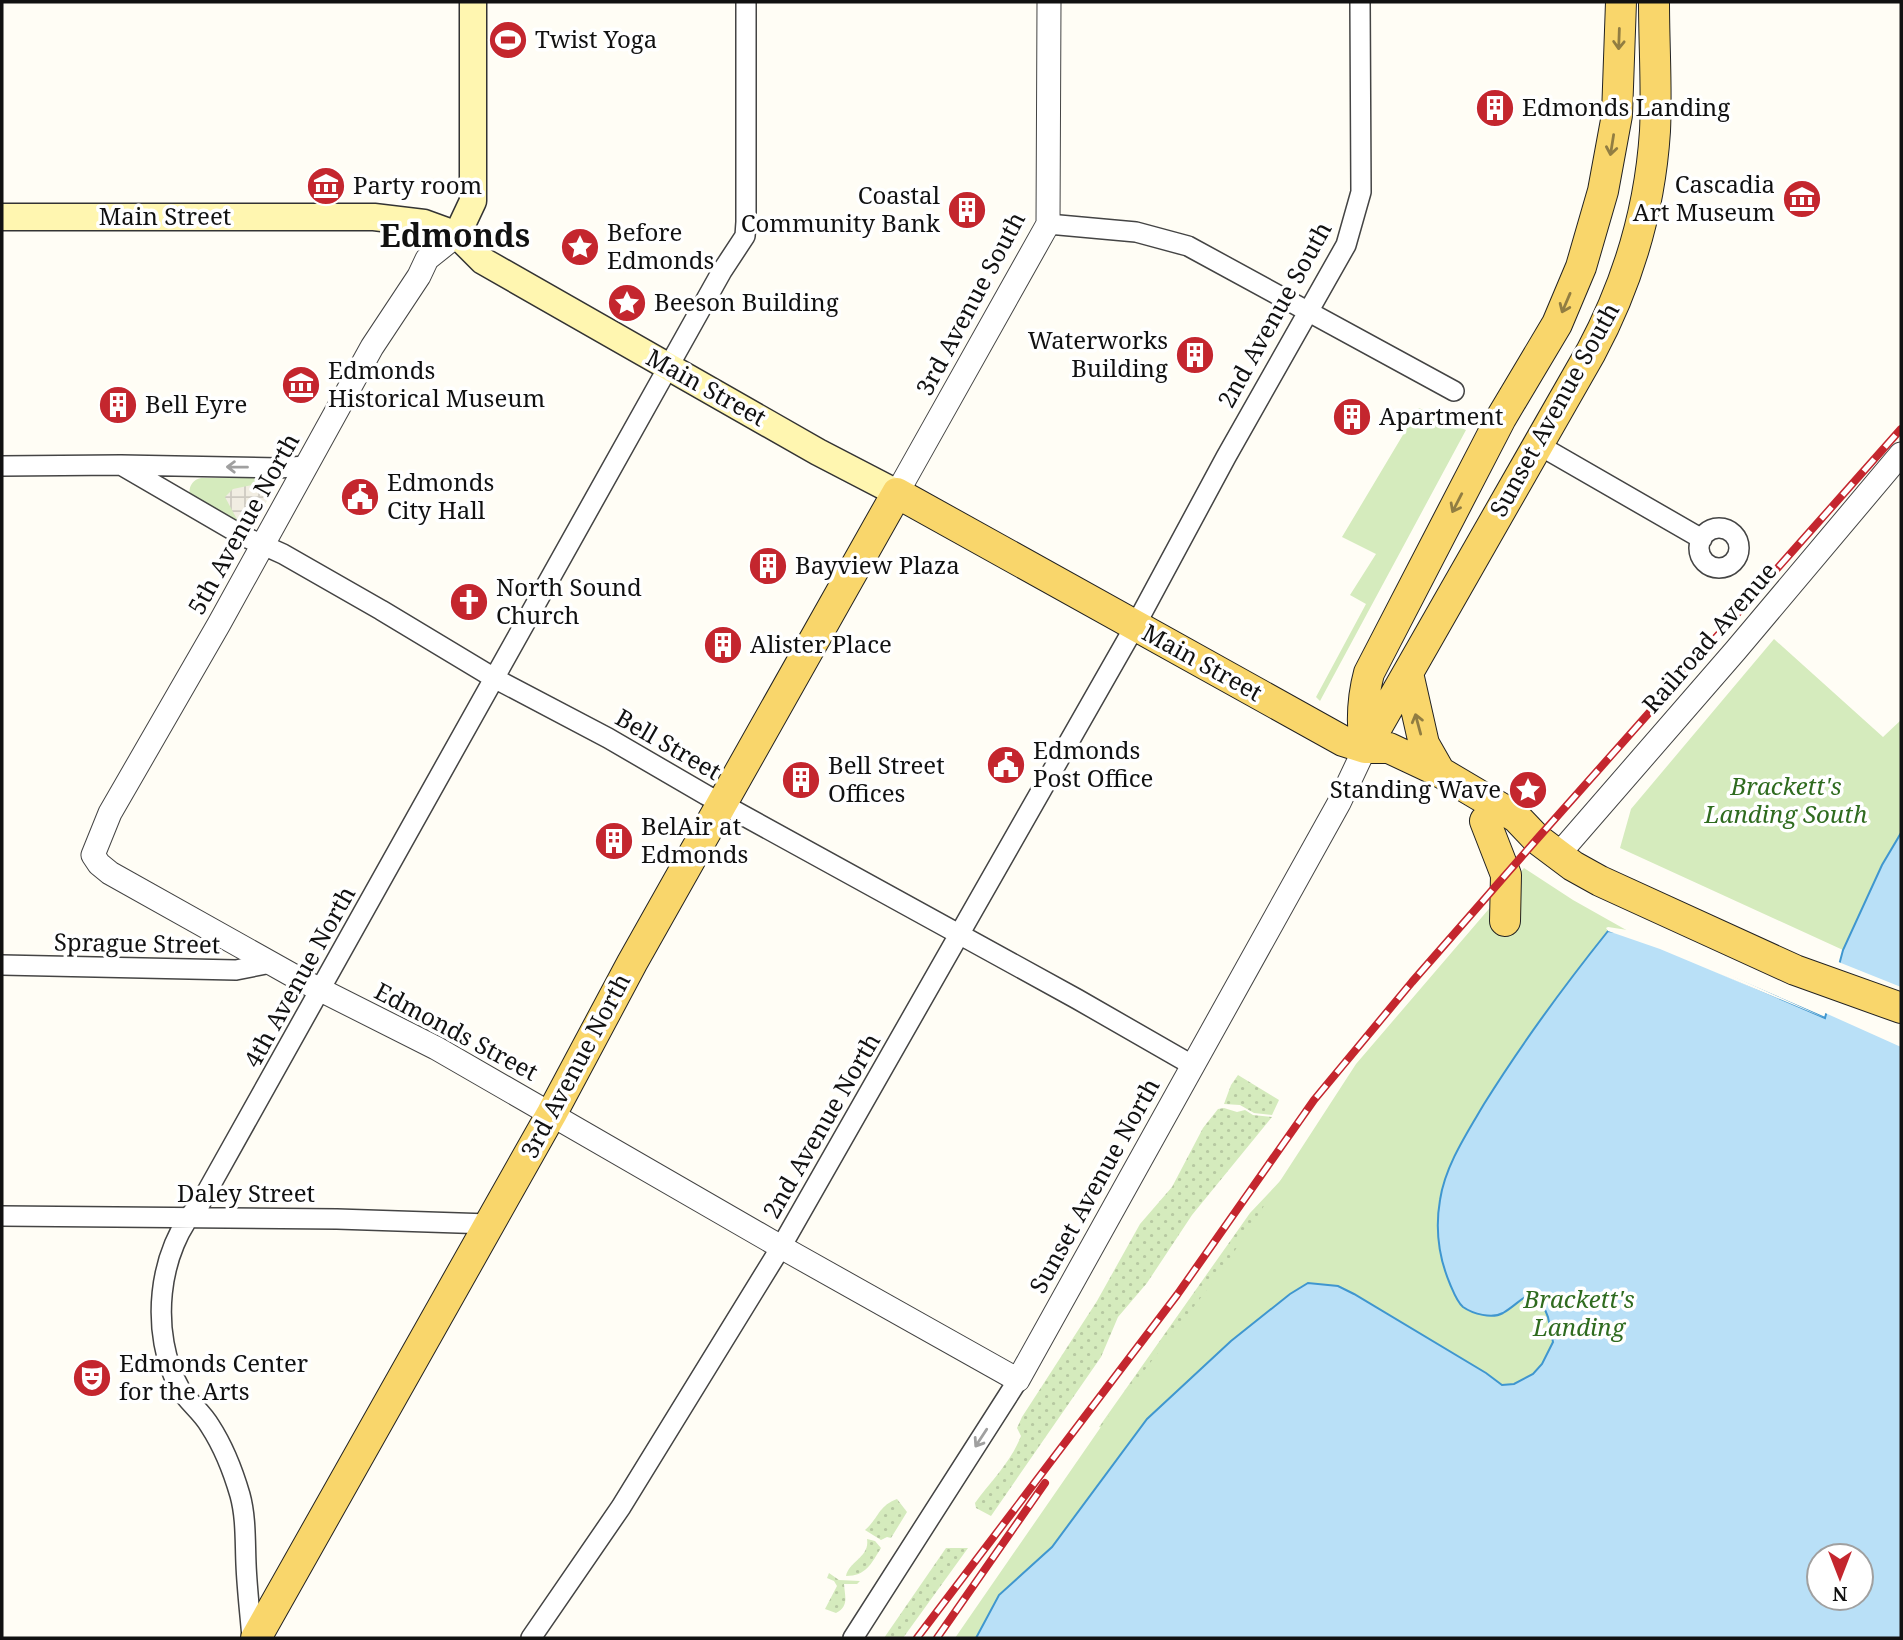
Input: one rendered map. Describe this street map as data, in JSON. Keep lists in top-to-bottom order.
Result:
{
  "streets": {
    "main road": ["Main Street", "Sunset Avenue South", "3rd Avenue North"],
    "street": [
      "3rd Avenue South",
      "2nd Avenue South",
      "5th Avenue North",
      "Railroad Avenue",
      "Bell Street",
      "Sprague Street",
      "4th Avenue North",
      "Edmonds Street",
      "2nd Avenue North",
      "Sunset Avenue North",
      "Daley Street"
    ]
  },
  "crossings": [
    ["Main Street", "3rd Avenue South"],
    ["Main Street", "2nd Avenue South"],
    ["Main Street", "Sunset Avenue South"],
    ["Main Street", "5th Avenue North"],
    ["Main Street", "Railroad Avenue"],
    ["Main Street", "4th Avenue North"],
    ["Main Street", "3rd Avenue North"],
    ["Main Street", "2nd Avenue North"],
    ["Main Street", "Sunset Avenue North"],
    ["3rd Avenue South", "3rd Avenue North"],
    ["2nd Avenue South", "2nd Avenue North"],
    ["Sunset Avenue South", "Sunset Avenue North"],
    ["5th Avenue North", "Bell Street"],
    ["5th Avenue North", "Edmonds Street"],
    ["Bell Street", "4th Avenue North"],
    ["Bell Street", "3rd Avenue North"],
    ["Bell Street", "2nd Avenue North"],
    ["Bell Street", "Sunset Avenue North"],
    ["Sprague Street", "Edmonds Street"],
    ["4th Avenue North", "Edmonds Street"],
    ["4th Avenue North", "3rd Avenue North"],
    ["4th Avenue North", "Daley Street"],
    ["Edmonds Street", "3rd Avenue North"],
    ["Edmonds Street", "2nd Avenue North"],
    ["Edmonds Street", "Sunset Avenue North"],
    ["3rd Avenue North", "Daley Street"]
  ],
  "districts": ["Edmonds"],
  "parks": ["Brackett's Landing South", "Brackett's Landing"],
  "places": {
    "sports": ["Twist Yoga"],
    "building": [
      "Edmonds Landing",
      "Coastal Community Bank",
      "Waterworks Building",
      "Bell Eyre",
      "Apartment",
      "Bayview Plaza",
      "Alister Place",
      "Bell Street Offices",
      "BelAir at Edmonds"
    ],
    "museum": ["Party room", "Cascadia Art Museum", "Edmonds Historical Museum"],
    "place": ["Before Edmonds", "Beeson Building", "Standing Wave"],
    "public building": ["Edmonds City Hall", "Edmonds Post Office"],
    "church": ["North Sound Church"],
    "theatre": ["Edmonds Center for the Arts"]
  },
  "north": "bottom"
}
